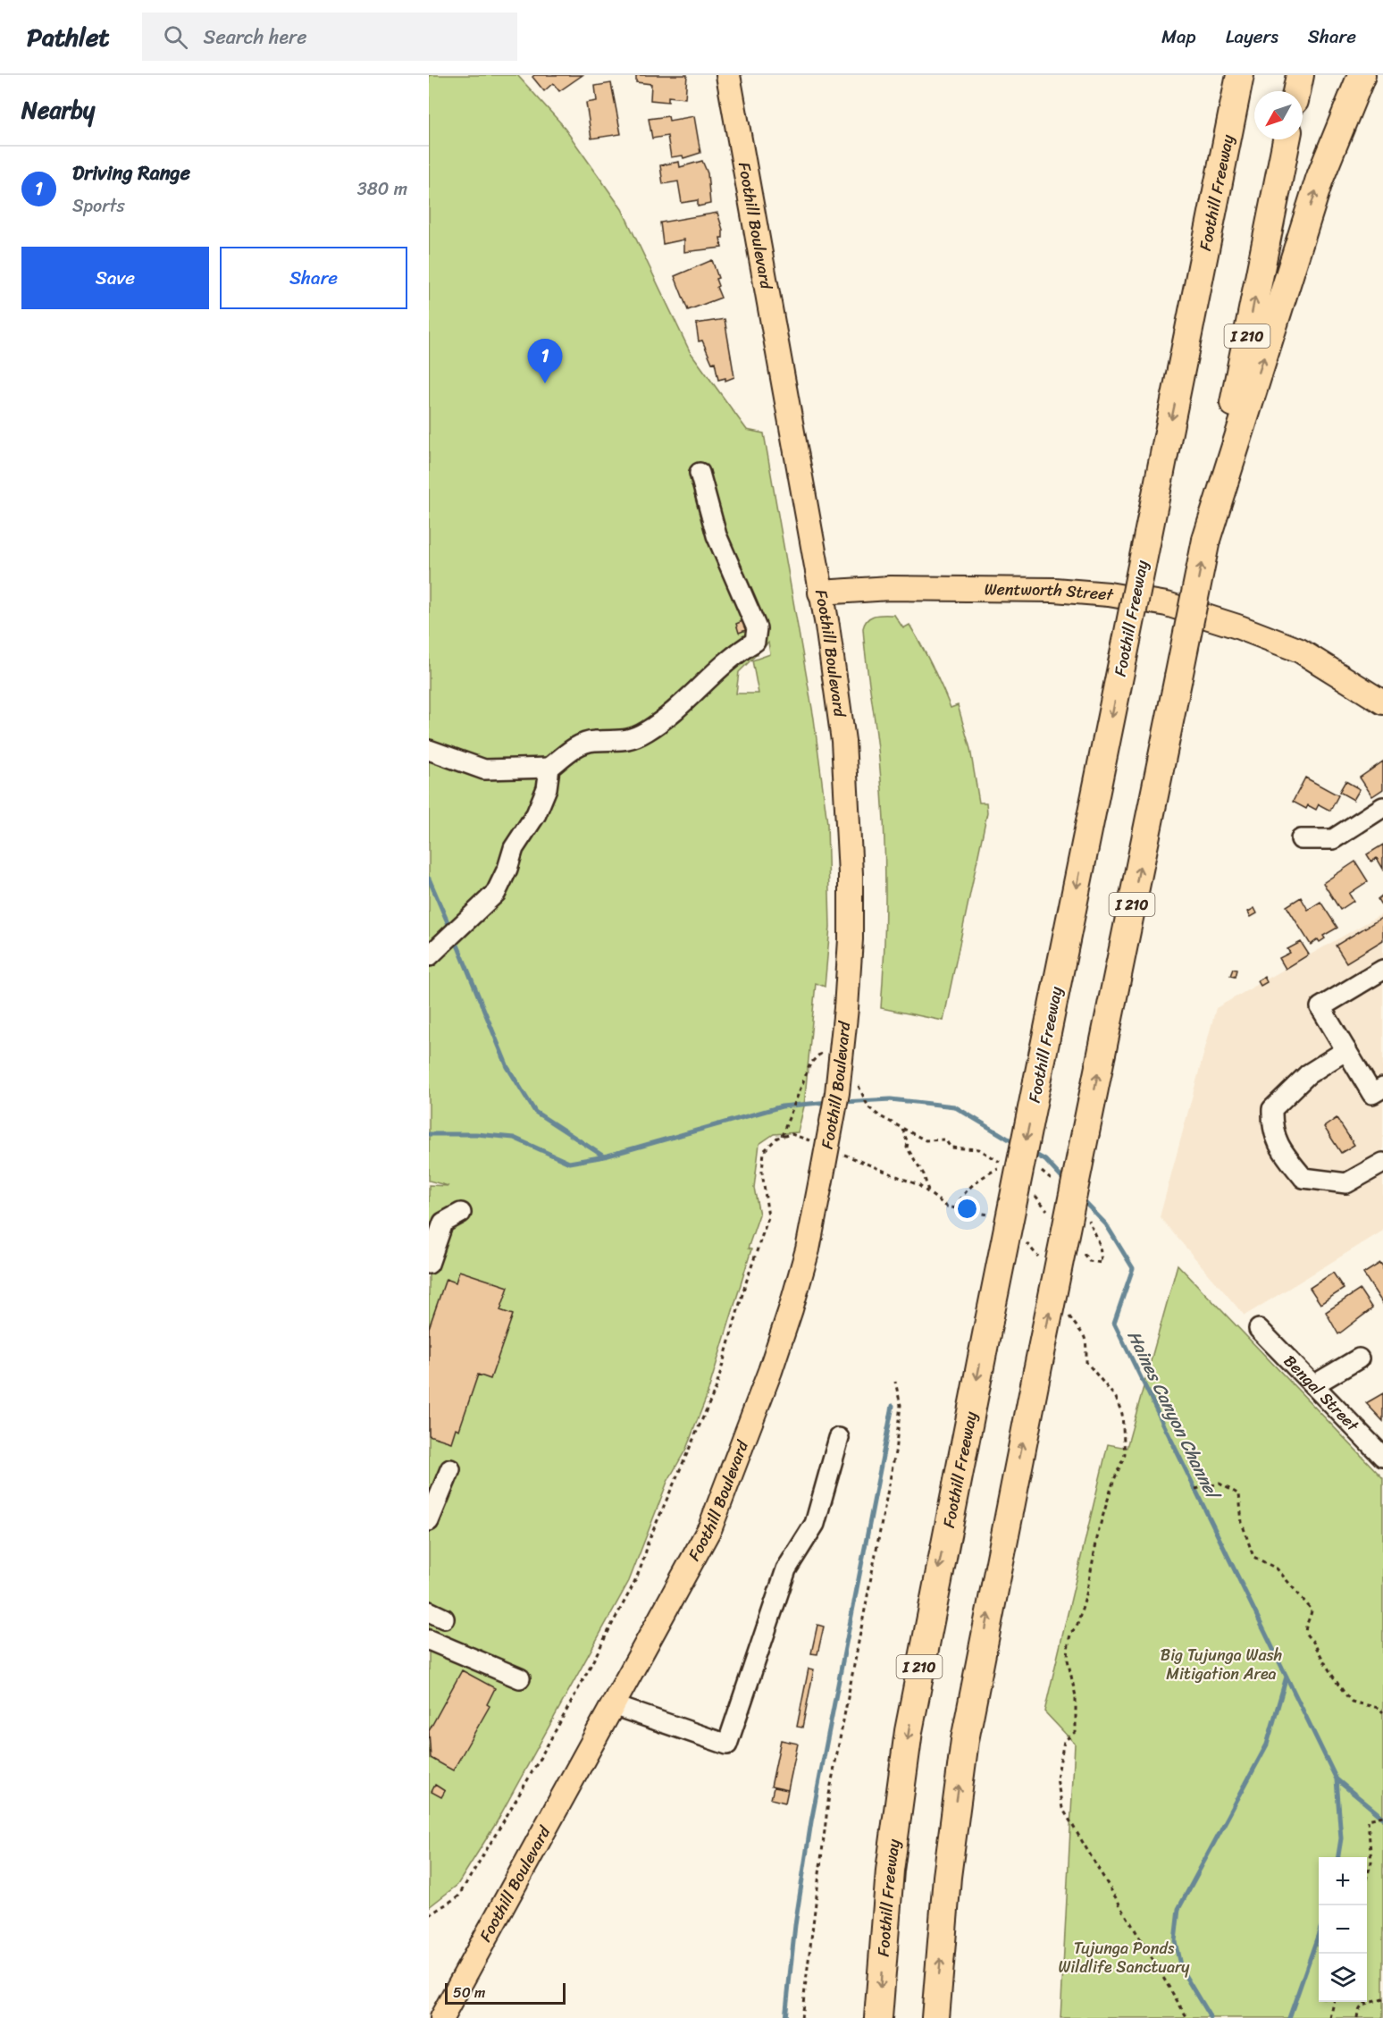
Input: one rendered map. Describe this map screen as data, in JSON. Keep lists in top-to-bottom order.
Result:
{
  "streets": {
    "highway": ["Foothill Freeway", "I 210"],
    "main road": ["Foothill Boulevard", "Wentworth Street"],
    "street": ["Bengal Street"]
  },
  "crossings": [
    ["Foothill Boulevard", "Wentworth Street"]
  ],
  "water": ["Haines Canyon Channel"],
  "parks": ["Big Tujunga Wash Mitigation Area", "Tujunga Ponds Wildlife Sanctuary"],
  "scale_bar": "50 m",
  "north": "bottom left",
  "page": {
    "header": "Pathlet",
    "search": "Search here",
    "nav": ["Map", "Layers", "Share"],
    "heading": "Nearby",
    "list": [
      {
        "mark": "1",
        "name": "Driving Range",
        "note": "Sports",
        "value": "380 m"
      }
    ],
    "buttons": ["Save", "Share"],
    "pins": "1",
    "map_buttons": ["+", "−"],
    "scale": "50 m"
  }
}
